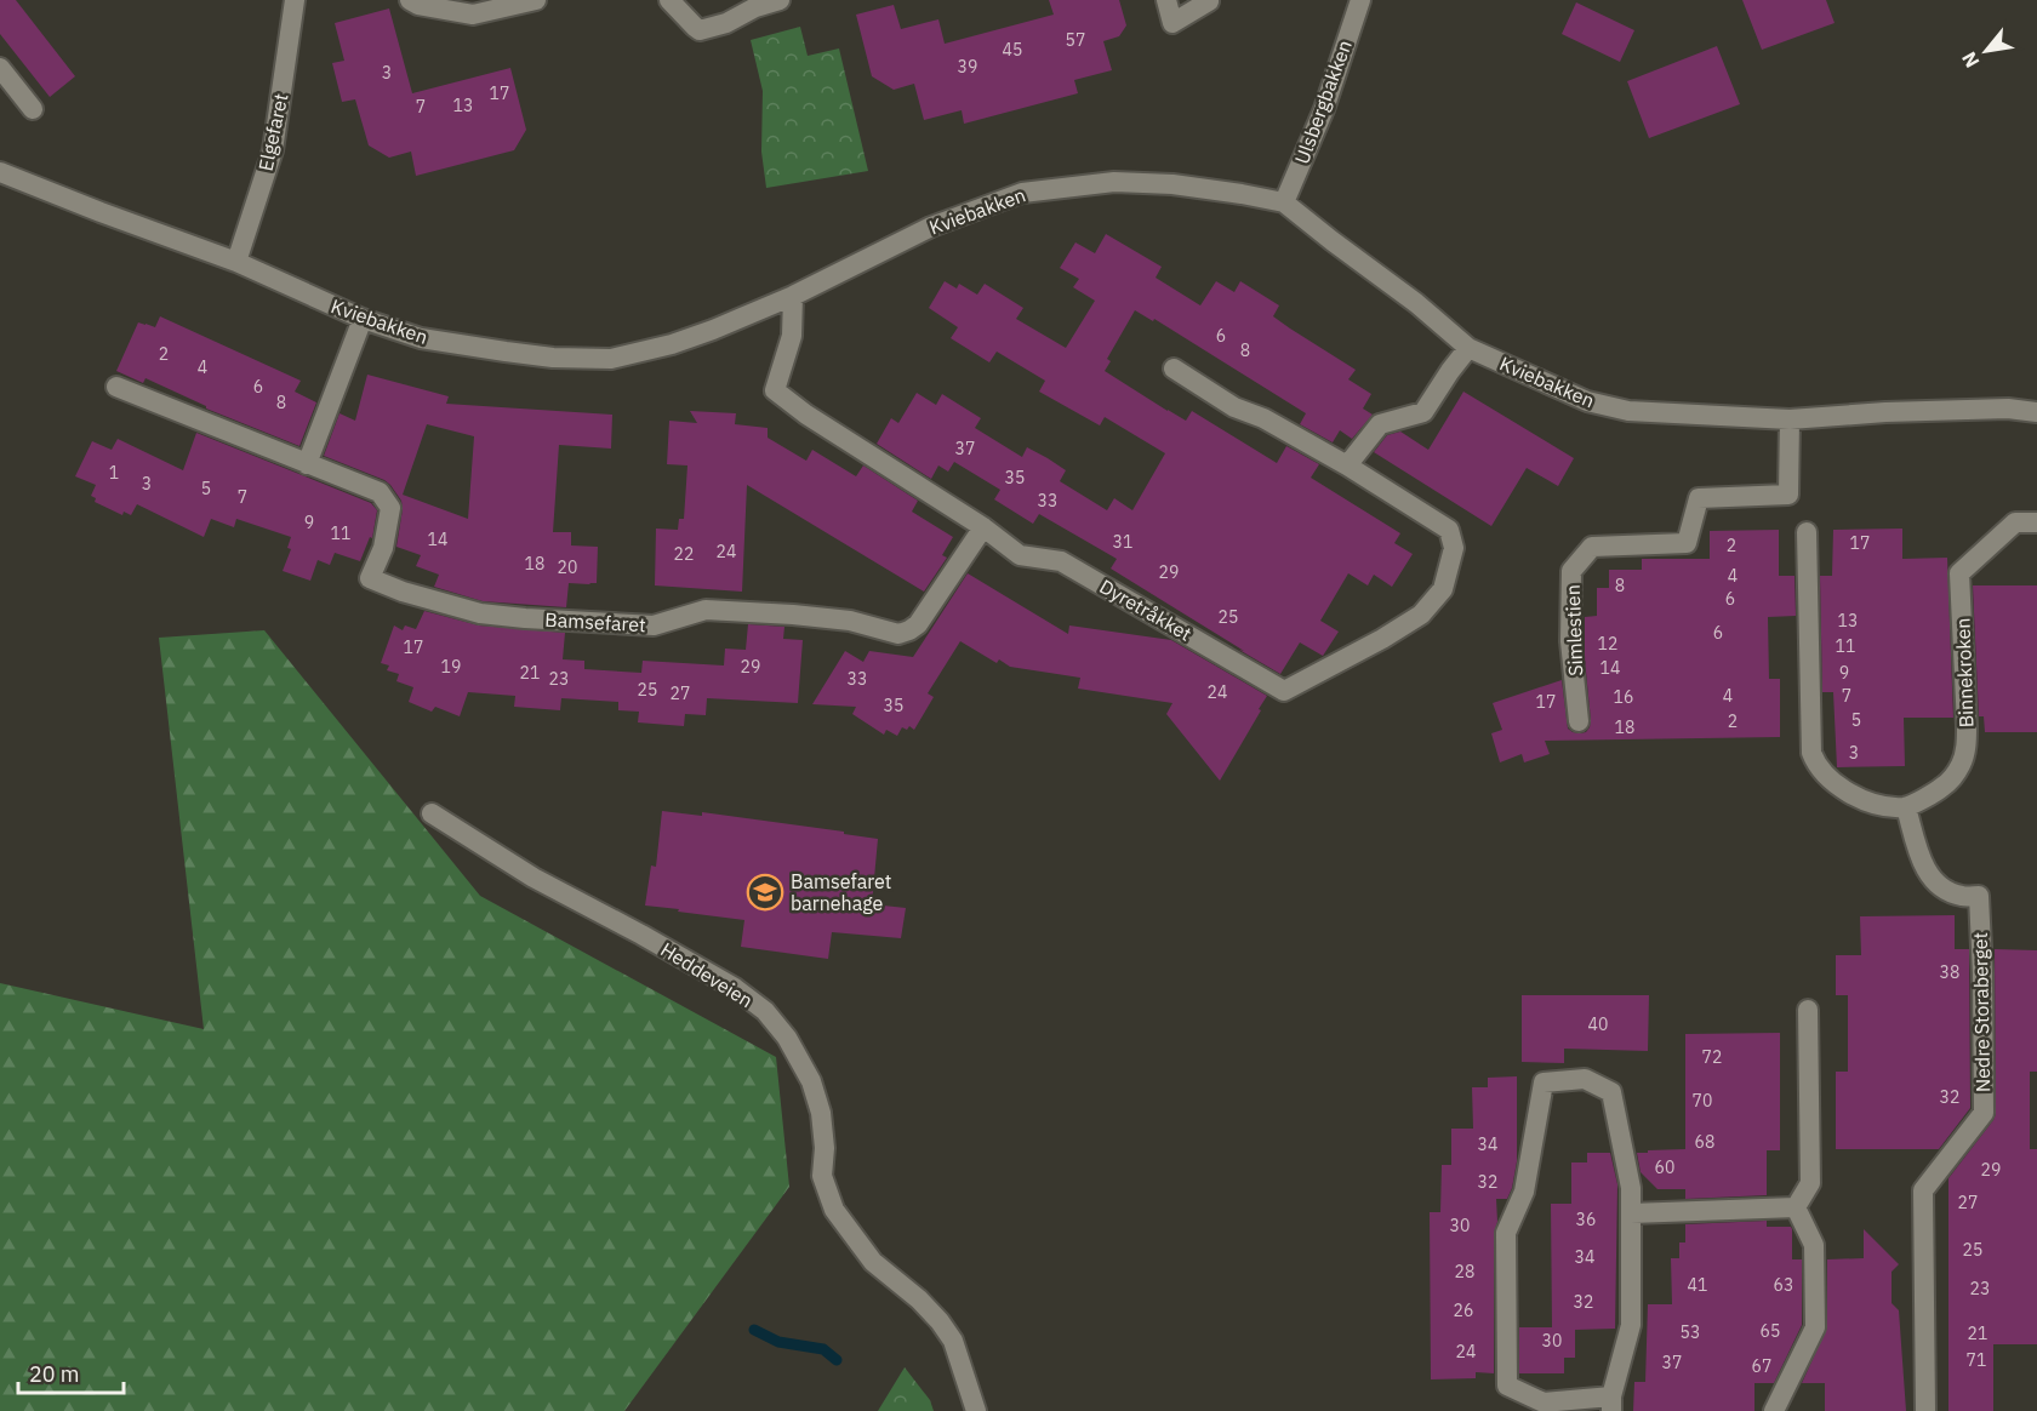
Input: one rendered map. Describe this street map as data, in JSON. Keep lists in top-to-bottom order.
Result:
{
  "streets": {
    "street": [
      "Ulsbergbakken",
      "Elgefaret",
      "Kviebakken",
      "Dyretråkket",
      "Bamsefaret",
      "Simlestien",
      "Binnekroken",
      "Heddeveien",
      "Nedre Storaberget"
    ]
  },
  "crossings": [
    ["Ulsbergbakken", "Kviebakken"],
    ["Elgefaret", "Kviebakken"],
    ["Kviebakken", "Dyretråkket"],
    ["Kviebakken", "Simlestien"],
    ["Dyretråkket", "Bamsefaret"],
    ["Binnekroken", "Nedre Storaberget"]
  ],
  "places": {
    "school or university": ["Bamsefaret barnehage"]
  },
  "house_numbers": [
    "57",
    "45",
    "39",
    "3",
    "17",
    "13",
    "7",
    "6",
    "8",
    "2",
    "4",
    "6",
    "8",
    "37",
    "1",
    "35",
    "3",
    "5",
    "7",
    "33",
    "9",
    "11",
    "14",
    "31",
    "17",
    "2",
    "24",
    "22",
    "18",
    "20",
    "29",
    "4",
    "8",
    "6",
    "25",
    "13",
    "6",
    "12",
    "11",
    "17",
    "19",
    "29",
    "14",
    "21",
    "9",
    "23",
    "33",
    "25",
    "24",
    "27",
    "4",
    "7",
    "16",
    "17",
    "35",
    "5",
    "2",
    "18",
    "3",
    "38",
    "40",
    "72",
    "32",
    "70",
    "68",
    "34",
    "60",
    "29",
    "32",
    "27",
    "36",
    "30",
    "25",
    "34",
    "28",
    "41",
    "63",
    "23",
    "32",
    "26",
    "65",
    "53",
    "21",
    "30",
    "24",
    "71",
    "37",
    "67"
  ],
  "scale_bar": "20 m",
  "north": "bottom left"
}
